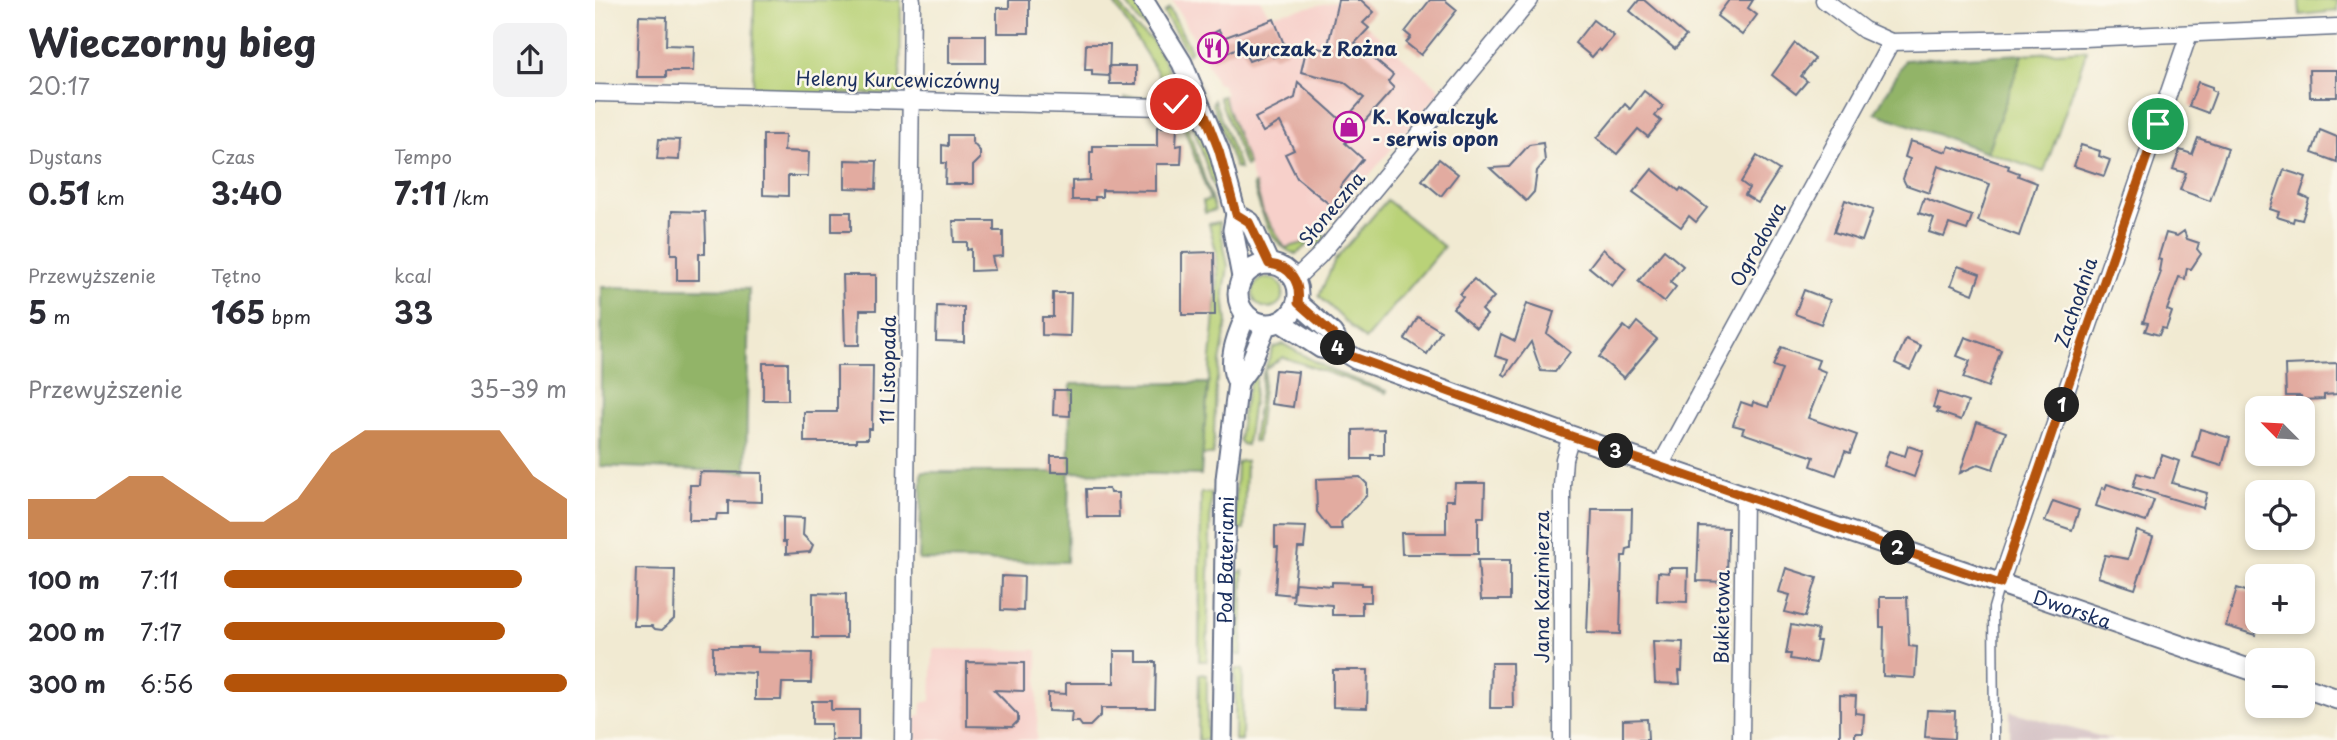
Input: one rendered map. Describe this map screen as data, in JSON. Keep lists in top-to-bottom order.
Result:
{
  "streets": {
    "street": [
      "Heleny Kurcewiczówny",
      "Słoneczna",
      "Ogrodowa",
      "Zachodnia",
      "11 Listopada",
      "Pod Bateriami",
      "Jana Kazimierza",
      "Dworska",
      "Bukietowa"
    ]
  },
  "crossings": [
    ["Heleny Kurcewiczówny", "11 Listopada"],
    ["Heleny Kurcewiczówny", "Pod Bateriami"],
    ["Słoneczna", "Pod Bateriami"],
    ["Słoneczna", "Dworska"],
    ["Ogrodowa", "Dworska"],
    ["Zachodnia", "Dworska"],
    ["Pod Bateriami", "Dworska"],
    ["Jana Kazimierza", "Dworska"],
    ["Dworska", "Bukietowa"]
  ],
  "places": {
    "restaurant": ["Kurczak z Rożna"],
    "shop": ["K. Kowalczyk - serwis opon"]
  },
  "north": "top left",
  "page": {
    "heading": ["Wieczorny bieg", "20:17"],
    "stats": [
      ["Dystans", "0.51 km"],
      ["Czas", "3:40"],
      ["Tempo", "7:11 /km"],
      ["Przewyższenie", "5 m"],
      ["Tętno", "165 bpm"],
      ["kcal", "33"]
    ],
    "pins": [
      "4",
      "1",
      "3",
      "2"
    ],
    "chart": ["Przewyższenie", "35–39 m"],
    "map_buttons": ["+", "−"],
    "list": [
      {
        "name": "100 m",
        "note": "7:11"
      },
      {
        "name": "200 m",
        "note": "7:17"
      },
      {
        "name": "300 m",
        "note": "6:56"
      }
    ]
  }
}
